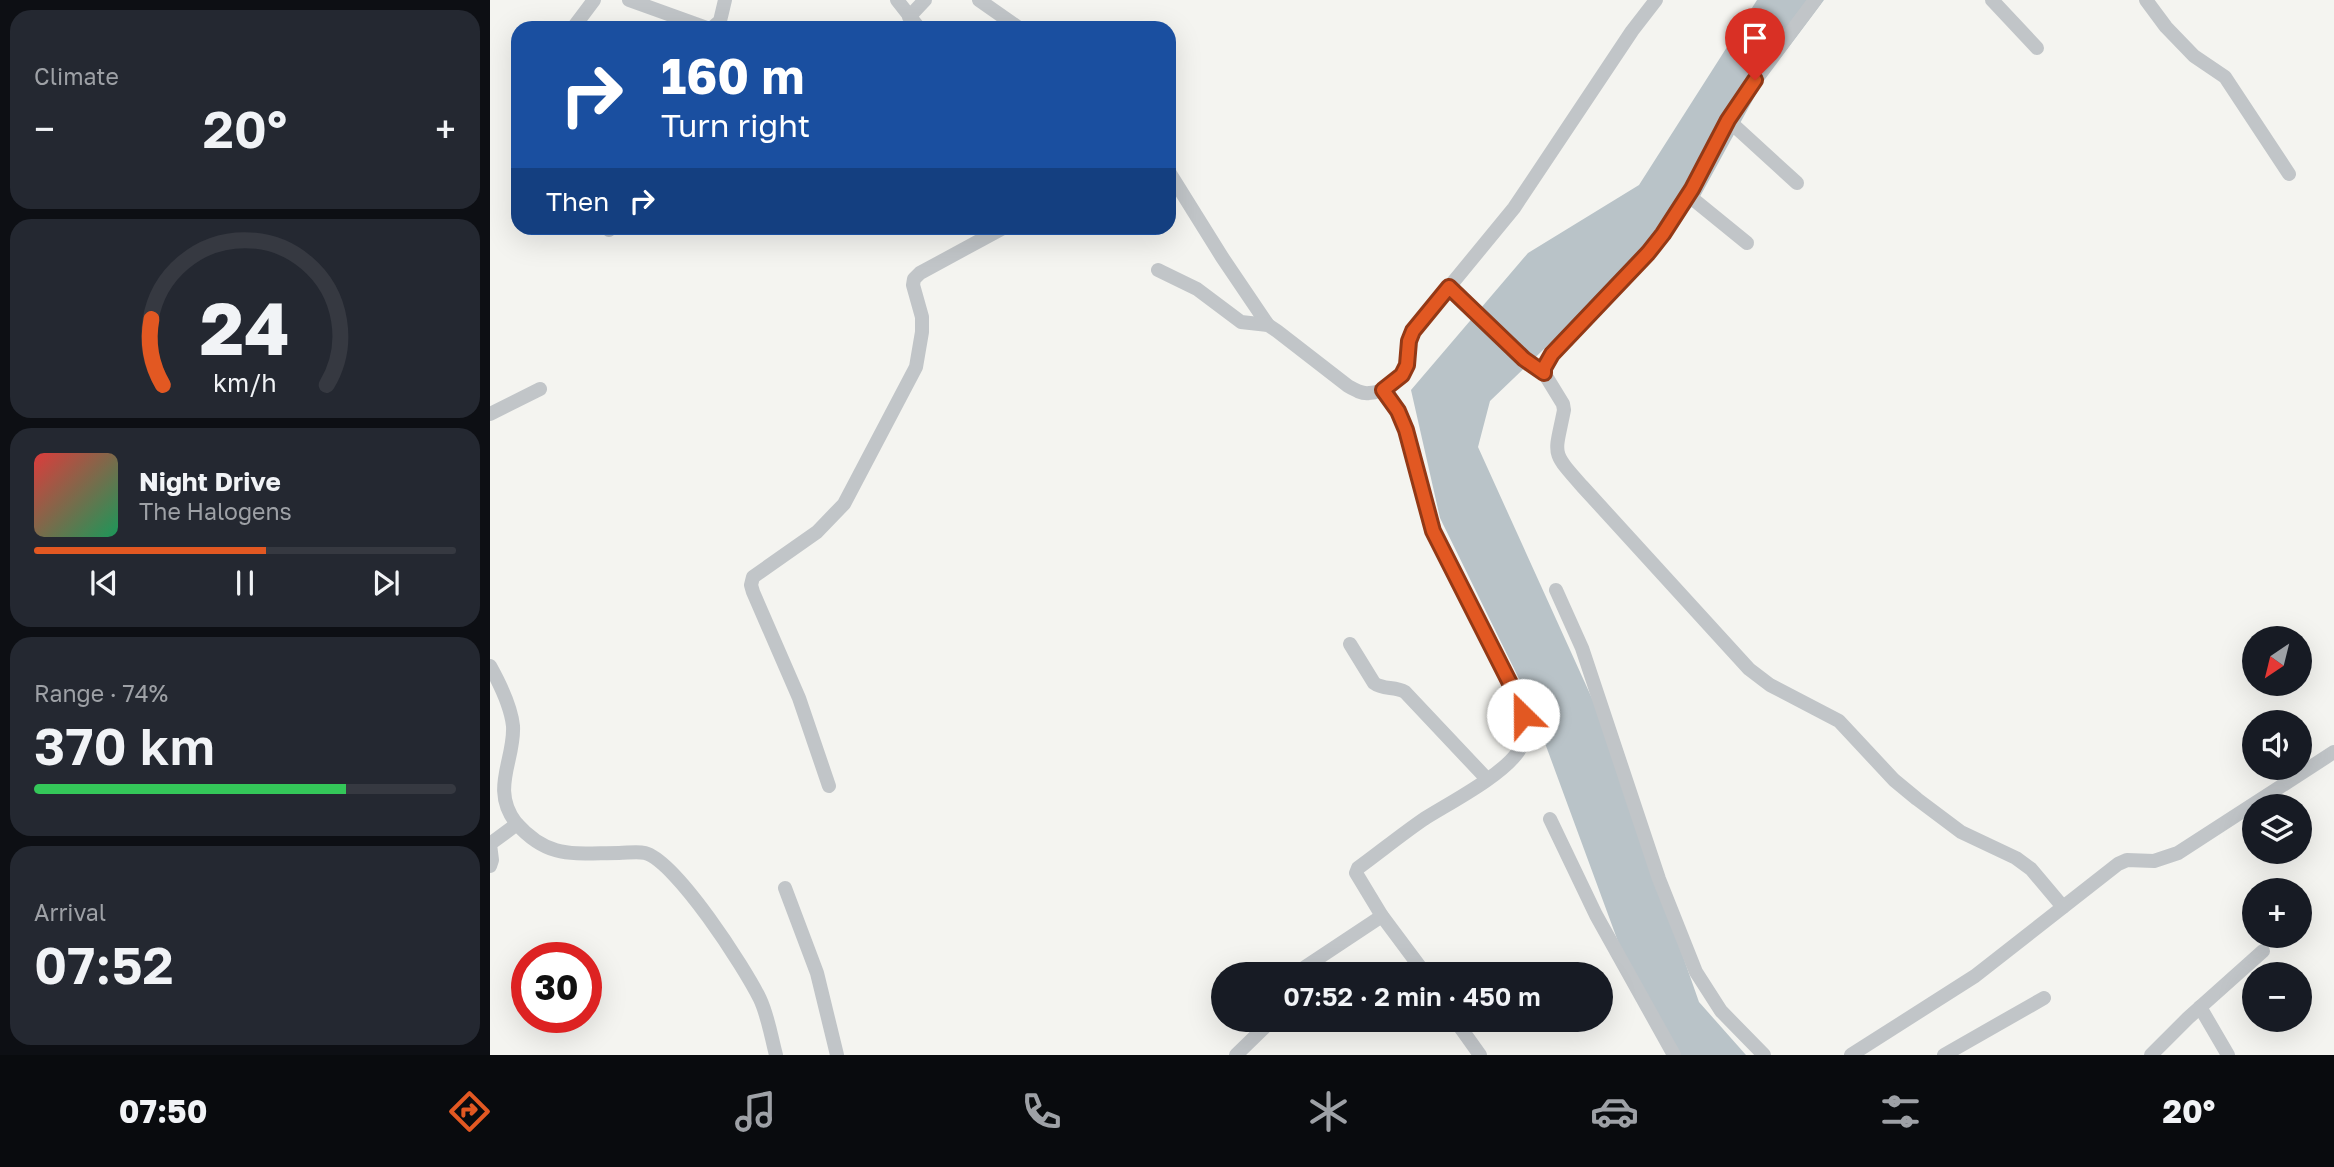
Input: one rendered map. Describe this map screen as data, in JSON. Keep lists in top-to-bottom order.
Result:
{
  "north": "bottom left",
  "page": {
    "tile": [
      "Climate",
      ["Range · 74%", "370 km"],
      ["Arrival", "07:52"]
    ],
    "turn": ["160 m", "Turn right"],
    "heat": ["−", "20°", "+"],
    "then": "Then",
    "song": ["Night Drive", "The Halogens"],
    "map_buttons": ["+", "−"],
    "limit": "30",
    "trip": "07:52 · 2 min · 450 m",
    "tabs": ["07:50", "20°"],
    "gauge": ["24", "km/h"]
  }
}
